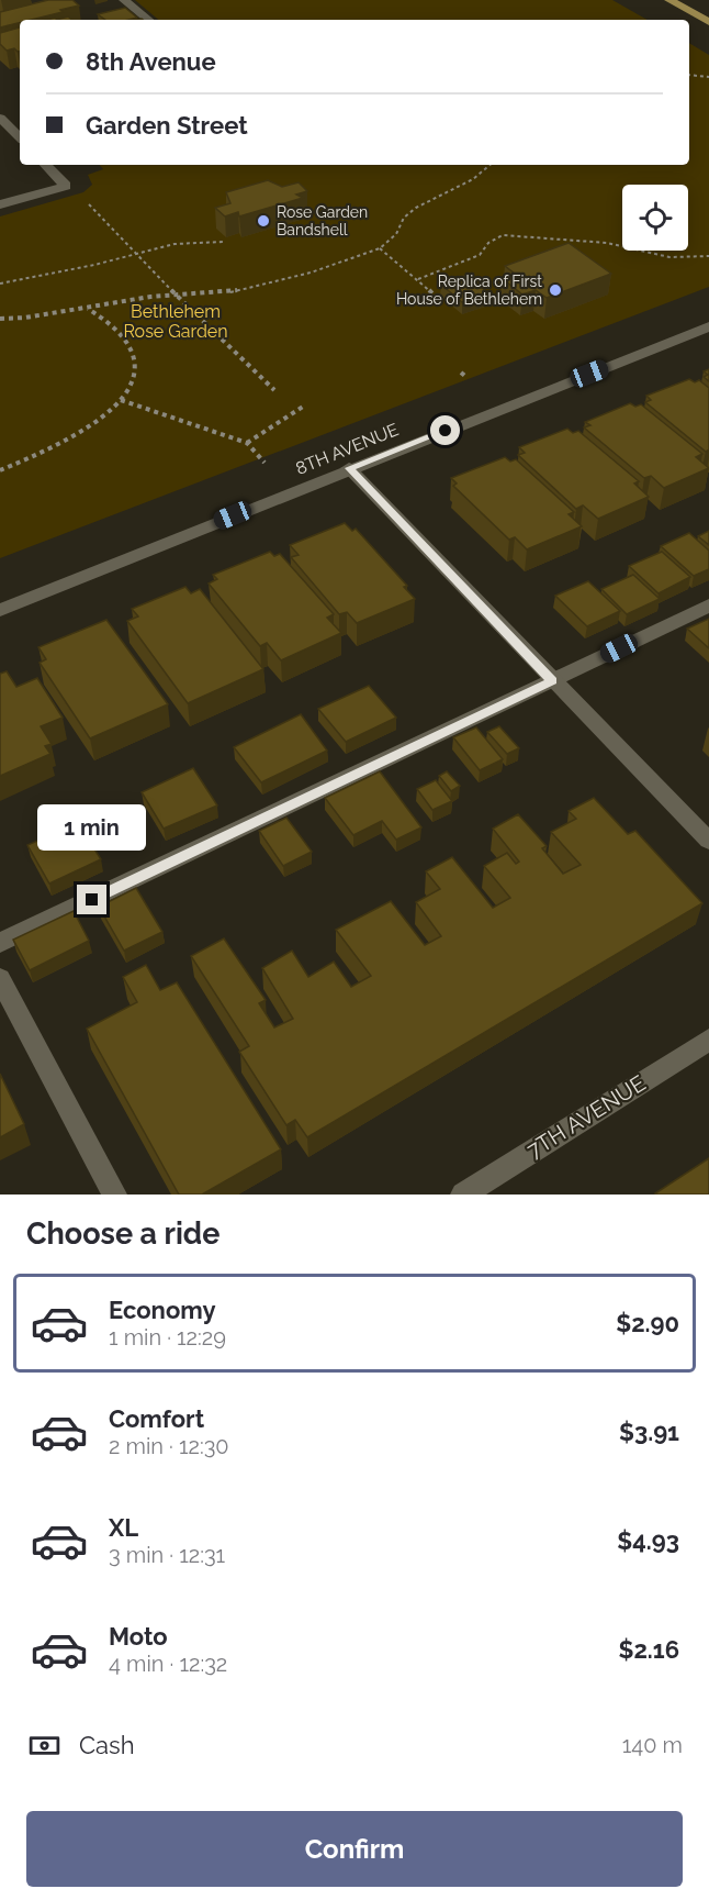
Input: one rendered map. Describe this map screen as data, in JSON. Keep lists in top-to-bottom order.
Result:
{
  "streets": {
    "street": ["8TH AVENUE", "7TH AVENUE"]
  },
  "parks": ["Bethlehem Rose Garden"],
  "places": ["Rose Garden Bandshell", "Replica of First House of Bethlehem"],
  "page": {
    "banner": ["8th Avenue", "Garden Street"],
    "bubble": "1 min",
    "heading": "Choose a ride",
    "list": [
      {
        "name": "Economy",
        "note": "1 min · 12:29",
        "value": "$2.90"
      },
      {
        "name": "Comfort",
        "note": "2 min · 12:30",
        "value": "$3.91"
      },
      {
        "name": "XL",
        "note": "3 min · 12:31",
        "value": "$4.93"
      },
      {
        "name": "Moto",
        "note": "4 min · 12:32",
        "value": "$2.16"
      }
    ],
    "pay": ["Cash", "140 m"],
    "buttons": "Confirm"
  }
}
